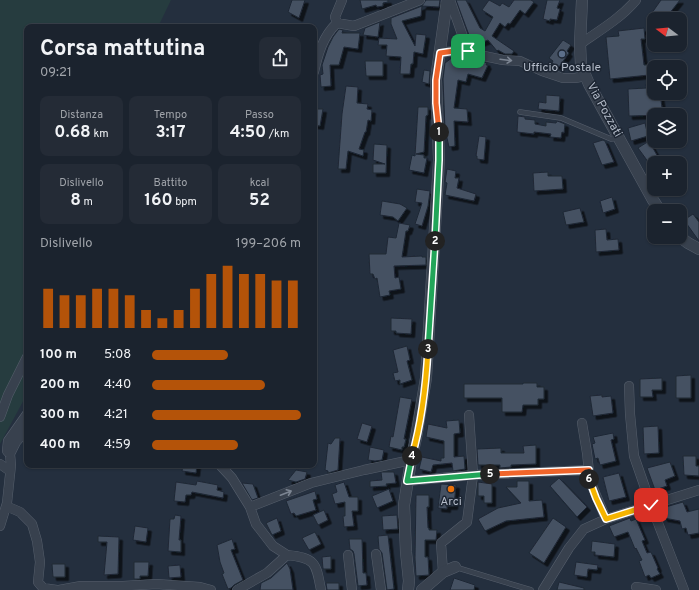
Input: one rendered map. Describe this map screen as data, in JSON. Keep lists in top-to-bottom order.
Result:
{
  "streets": {
    "street": ["Via Pozzati"]
  },
  "places": ["Ufficio Postale", "Arci"],
  "north": "left",
  "page": {
    "map_buttons": ["+", "−"],
    "heading": ["Corsa mattutina", "09:21"],
    "stats": [
      ["Distanza", "0.68 km"],
      ["Tempo", "3:17"],
      ["Passo", "4:50 /km"],
      ["Dislivello", "8 m"],
      ["Battito", "160 bpm"],
      ["kcal", "52"]
    ],
    "pins": [
      "1",
      "2",
      "3",
      "4",
      "5",
      "6"
    ],
    "chart": ["Dislivello", "199–206 m"],
    "list": [
      {
        "name": "100 m",
        "note": "5:08"
      },
      {
        "name": "200 m",
        "note": "4:40"
      },
      {
        "name": "300 m",
        "note": "4:21"
      },
      {
        "name": "400 m",
        "note": "4:59"
      }
    ]
  }
}
